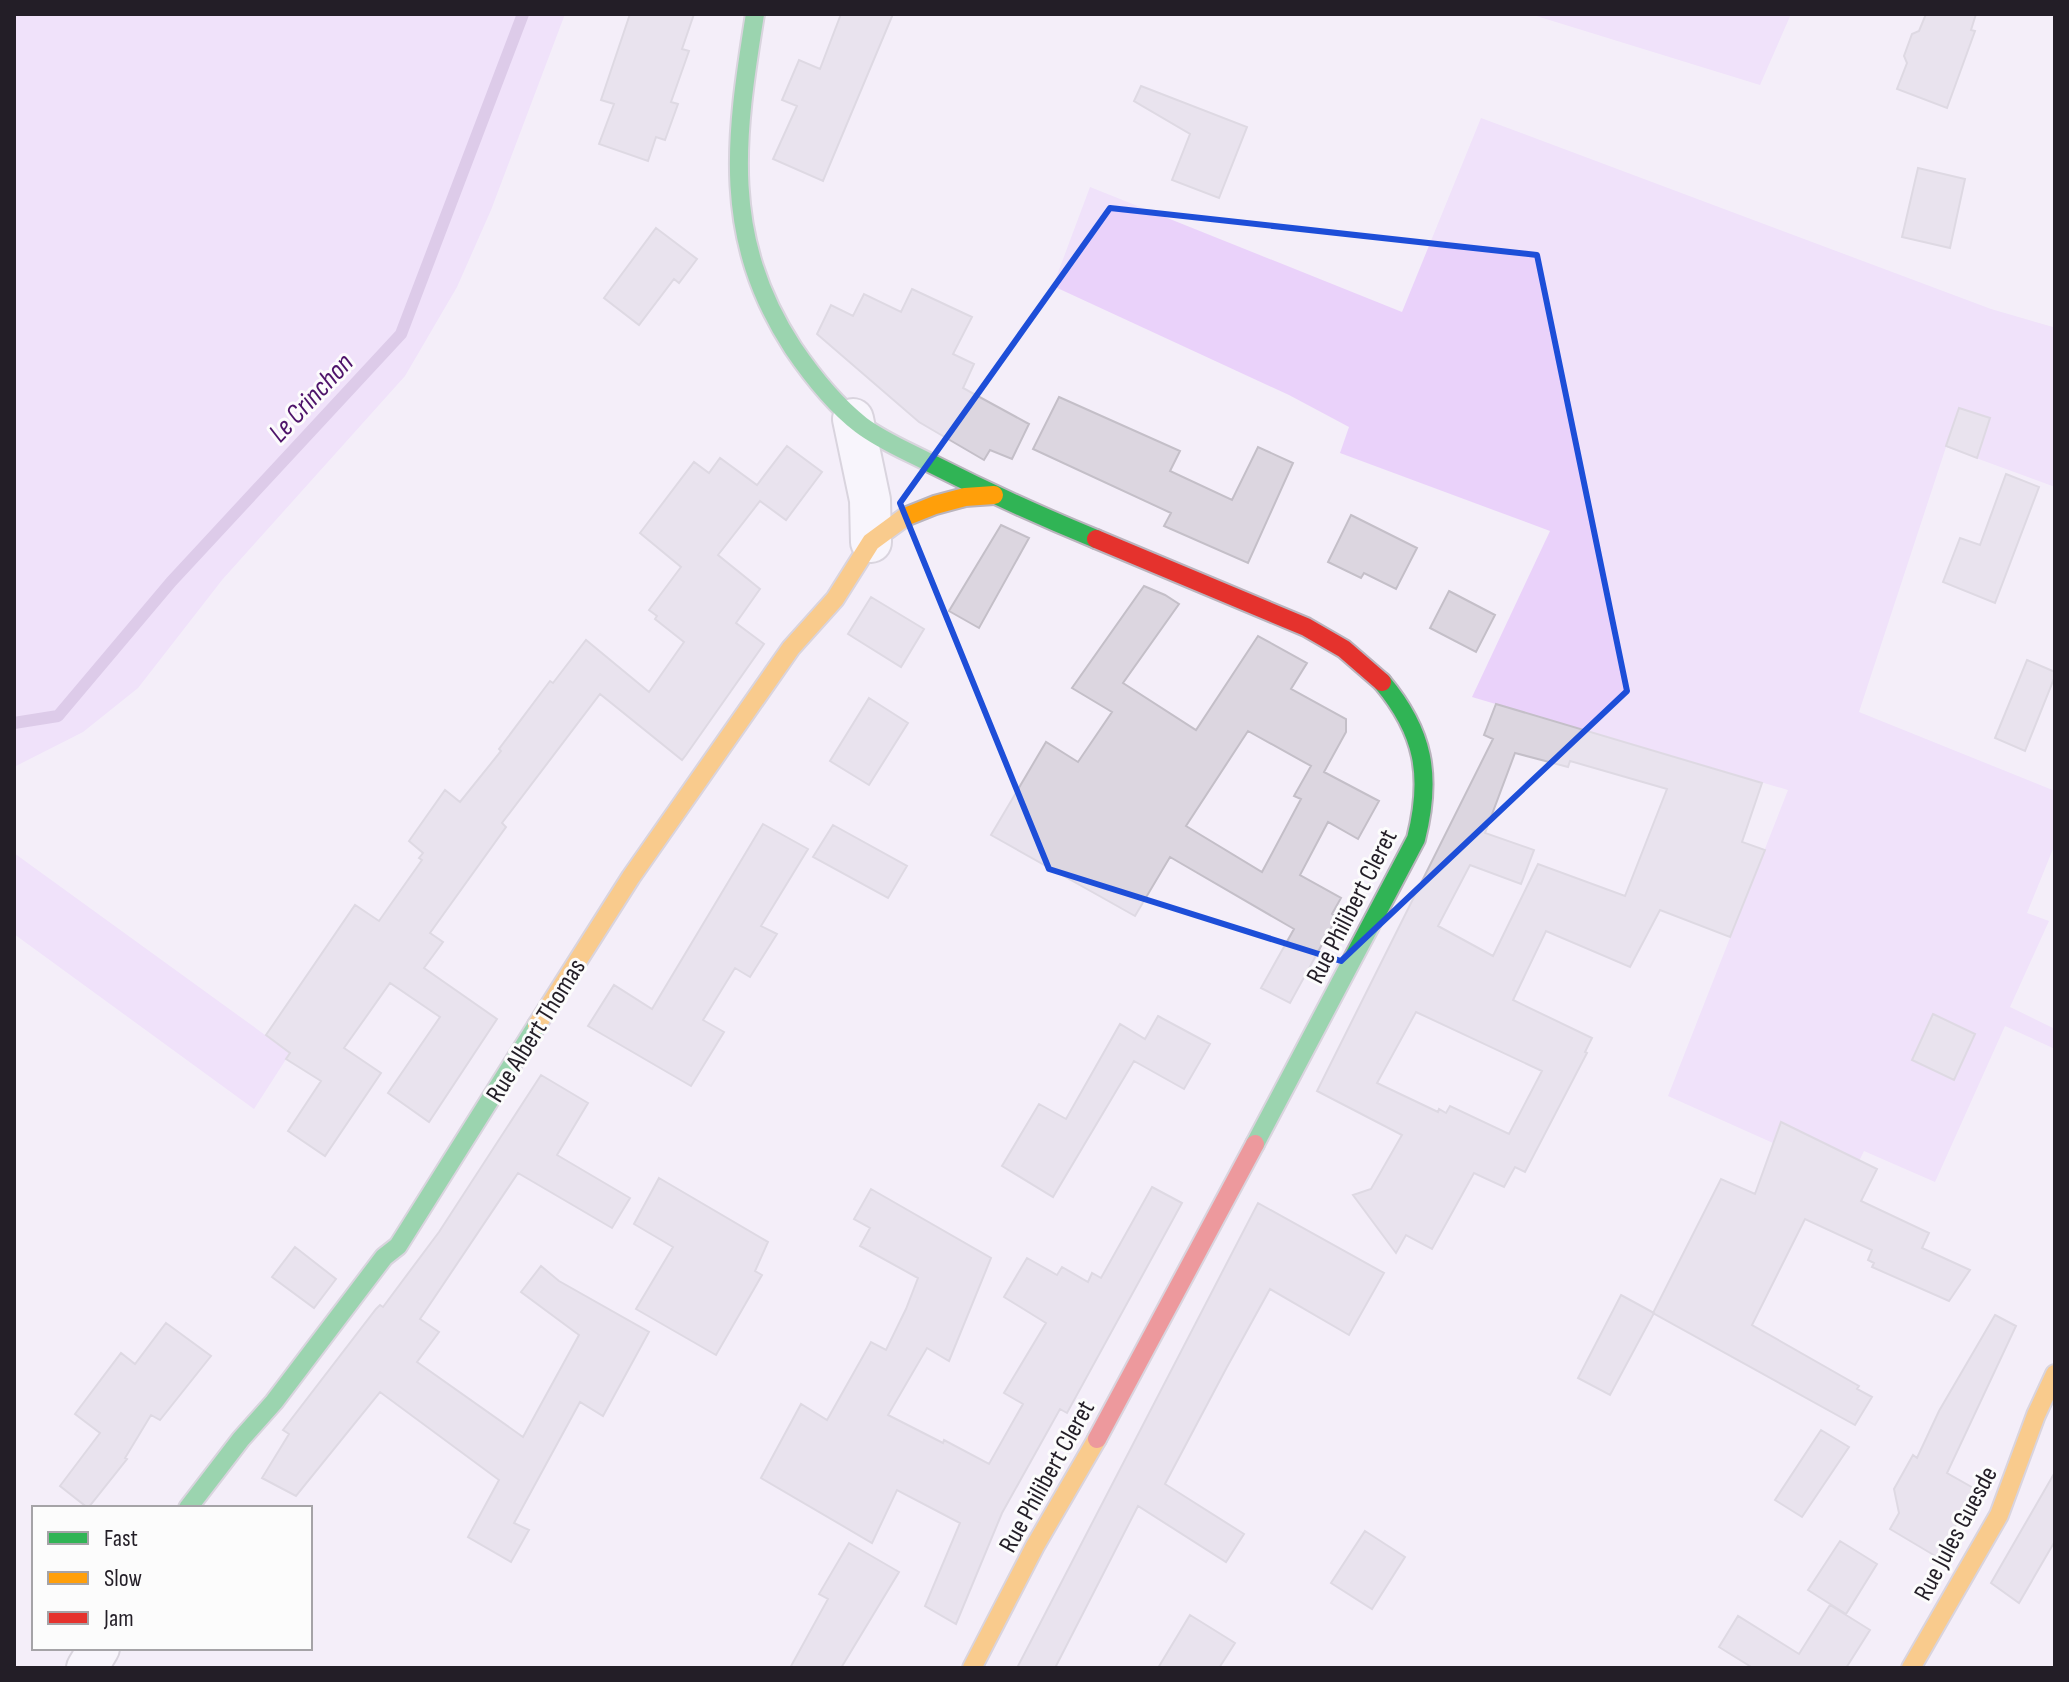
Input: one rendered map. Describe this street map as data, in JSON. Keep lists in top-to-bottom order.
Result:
{
  "streets": {
    "street": ["Rue Philibert Cleret", "Rue Albert Thomas", "Rue Jules Guesde"]
  },
  "crossings": [
    ["Rue Philibert Cleret", "Rue Albert Thomas"]
  ],
  "water": ["Le Crinchon"],
  "legend": ["Fast", "Slow", "Jam"]
}
